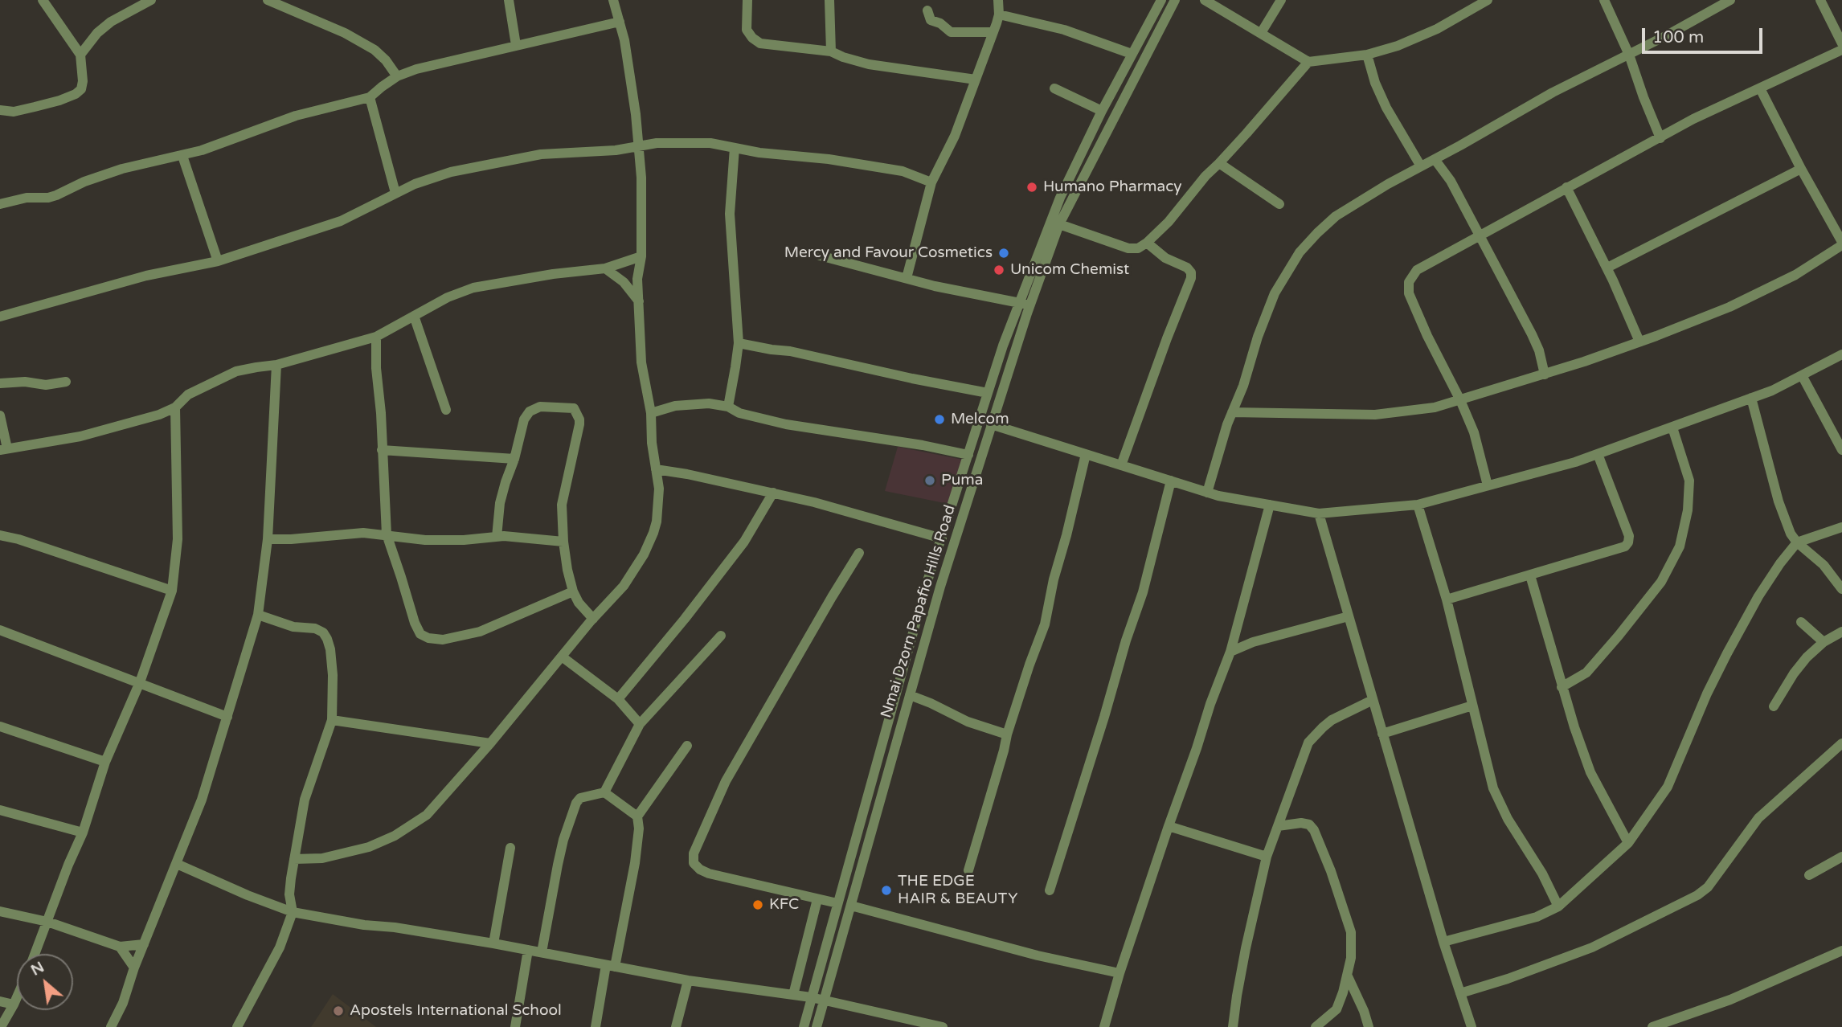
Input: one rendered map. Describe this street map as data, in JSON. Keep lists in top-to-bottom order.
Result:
{
  "streets": {
    "street": ["Nmai Dzorn Papafio Hills Road"]
  },
  "places": [
    "Humano Pharmacy",
    "Mercy and Favour Cosmetics",
    "Unicom Chemist",
    "Melcom",
    "Puma",
    "THE EDGE HAIR & BEAUTY",
    "KFC",
    "Apostels International School"
  ],
  "scale_bar": "100 m",
  "north": "top left"
}
